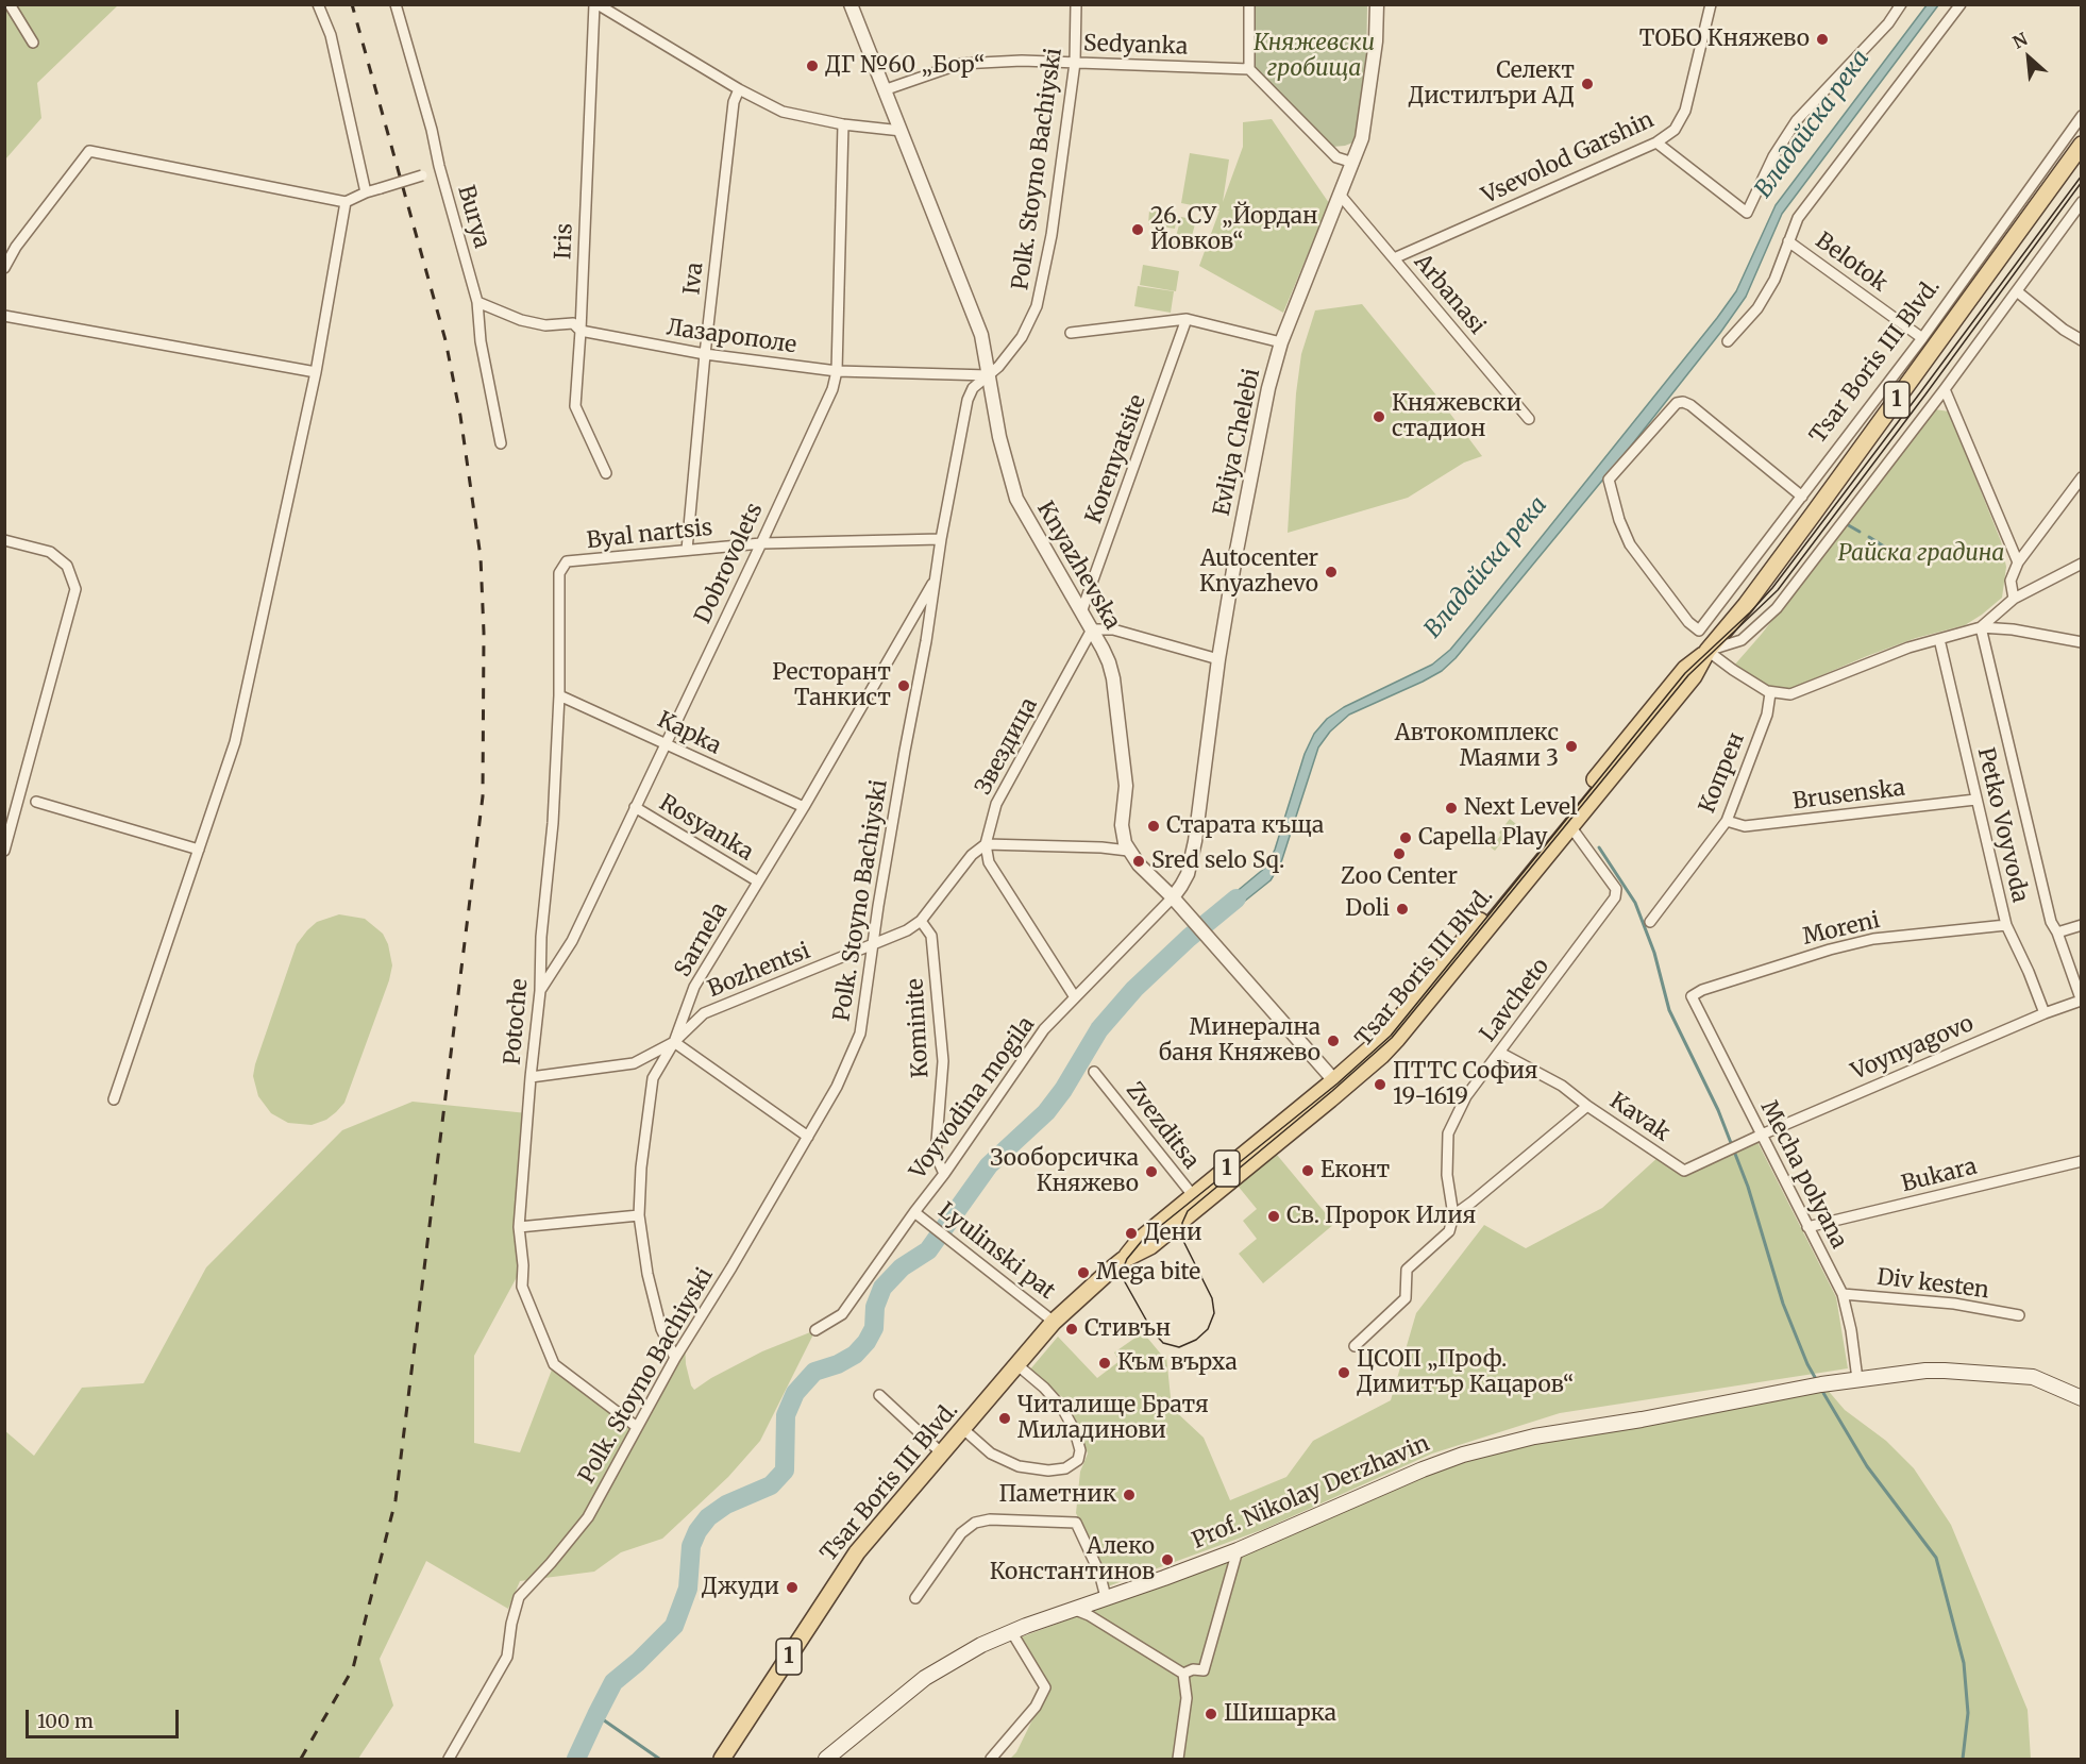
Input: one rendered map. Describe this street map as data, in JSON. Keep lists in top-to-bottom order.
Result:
{
  "streets": {
    "main road": ["Tsar Boris III Blvd.", "1", "Prof. Nikolay Derzhavin"],
    "street": [
      "Sedyanka",
      "Vsevolod Garshin",
      "Polk. Stoyno Bachiyski",
      "Burya",
      "Iris",
      "Belotok",
      "Iva",
      "Arbanasi",
      "Лазарополе",
      "Evliya Chelebi",
      "Korenyatsite",
      "Byal nartsis",
      "Dobrovolets",
      "Knyazhevska",
      "Kapka",
      "Звездица",
      "Копрен",
      "Brusenska",
      "Petko Voyvoda",
      "Rosyanka",
      "Moreni",
      "Sarnela",
      "Bozhentsi",
      "Lavcheto",
      "Potoche",
      "Kominite",
      "Voynyagovo",
      "Voyvodina mogila",
      "Kavak",
      "Zvezditsa",
      "Mecha polyana",
      "Bukara",
      "Lyulinski pat",
      "Div kesten"
    ]
  },
  "crossings": [
    ["Sedyanka", "Polk. Stoyno Bachiyski"],
    ["Sedyanka", "Knyazhevska"],
    ["Vsevolod Garshin", "Arbanasi"],
    ["Polk. Stoyno Bachiyski", "Лазарополе"],
    ["Polk. Stoyno Bachiyski", "Byal nartsis"],
    ["Polk. Stoyno Bachiyski", "Knyazhevska"],
    ["Polk. Stoyno Bachiyski", "Sarnela"],
    ["Polk. Stoyno Bachiyski", "Bozhentsi"],
    ["Polk. Stoyno Bachiyski", "Potoche"],
    ["Burya", "Лазарополе"],
    ["Iris", "Лазарополе"],
    ["Belotok", "Tsar Boris III Blvd."],
    ["Iva", "Лазарополе"],
    ["Iva", "Byal nartsis"],
    ["Arbanasi", "Evliya Chelebi"],
    ["Лазарополе", "Dobrovolets"],
    ["Лазарополе", "Knyazhevska"],
    ["Tsar Boris III Blvd.", "Lavcheto"],
    ["Tsar Boris III Blvd.", "Zvezditsa"],
    ["Tsar Boris III Blvd.", "Lyulinski pat"],
    ["Evliya Chelebi", "Voyvodina mogila"],
    ["Korenyatsite", "Knyazhevska"],
    ["Byal nartsis", "Dobrovolets"],
    ["Byal nartsis", "Potoche"],
    ["Dobrovolets", "Kapka"],
    ["Dobrovolets", "Rosyanka"],
    ["Dobrovolets", "Potoche"],
    ["Knyazhevska", "Звездица"],
    ["Kapka", "Sarnela"],
    ["Kapka", "Potoche"],
    ["Звездица", "Bozhentsi"],
    ["Копрен", "Brusenska"],
    ["Brusenska", "Petko Voyvoda"],
    ["Petko Voyvoda", "Moreni"],
    ["Petko Voyvoda", "Voynyagovo"],
    ["Rosyanka", "Sarnela"],
    ["Moreni", "Mecha polyana"],
    ["Sarnela", "Bozhentsi"],
    ["Bozhentsi", "Potoche"],
    ["Bozhentsi", "Kominite"],
    ["Lavcheto", "Kavak"],
    ["Kominite", "Voyvodina mogila"],
    ["Voynyagovo", "Kavak"],
    ["Voynyagovo", "Mecha polyana"],
    ["Voyvodina mogila", "Lyulinski pat"],
    ["Kavak", "Mecha polyana"],
    ["Mecha polyana", "Bukara"],
    ["Mecha polyana", "Div kesten"],
    ["Mecha polyana", "Prof. Nikolay Derzhavin"]
  ],
  "water": ["Владайска река"],
  "parks": ["Княжевски гробища", "Райска градина"],
  "places": [
    "ТОБО Княжево",
    "ДГ №60 „Бор“",
    "Селект Дистилъри АД",
    "26. СУ „Йордан Йовков“",
    "Княжевски стадион",
    "Autocenter Knyazhevo",
    "Ресторант Танкист",
    "Автокомплекс Маями 3",
    "Next Level",
    "Старата къща",
    "Capella Play",
    "Zoo Center",
    "Sred selo Sq.",
    "Doli",
    "Минерална баня Княжево",
    "ПТТС София 19-1619",
    "Еконт",
    "Зооборсичка Княжево",
    "Св. Пророк Илия",
    "Дени",
    "Mega bite",
    "Стивън",
    "Към върха",
    "ЦСОП „Проф. Димитър Кацаров“",
    "Читалище Братя Миладинови",
    "Паметник",
    "Алеко Константинов",
    "Джуди",
    "Шишарка"
  ],
  "scale_bar": "100 m",
  "north": "top left"
}
